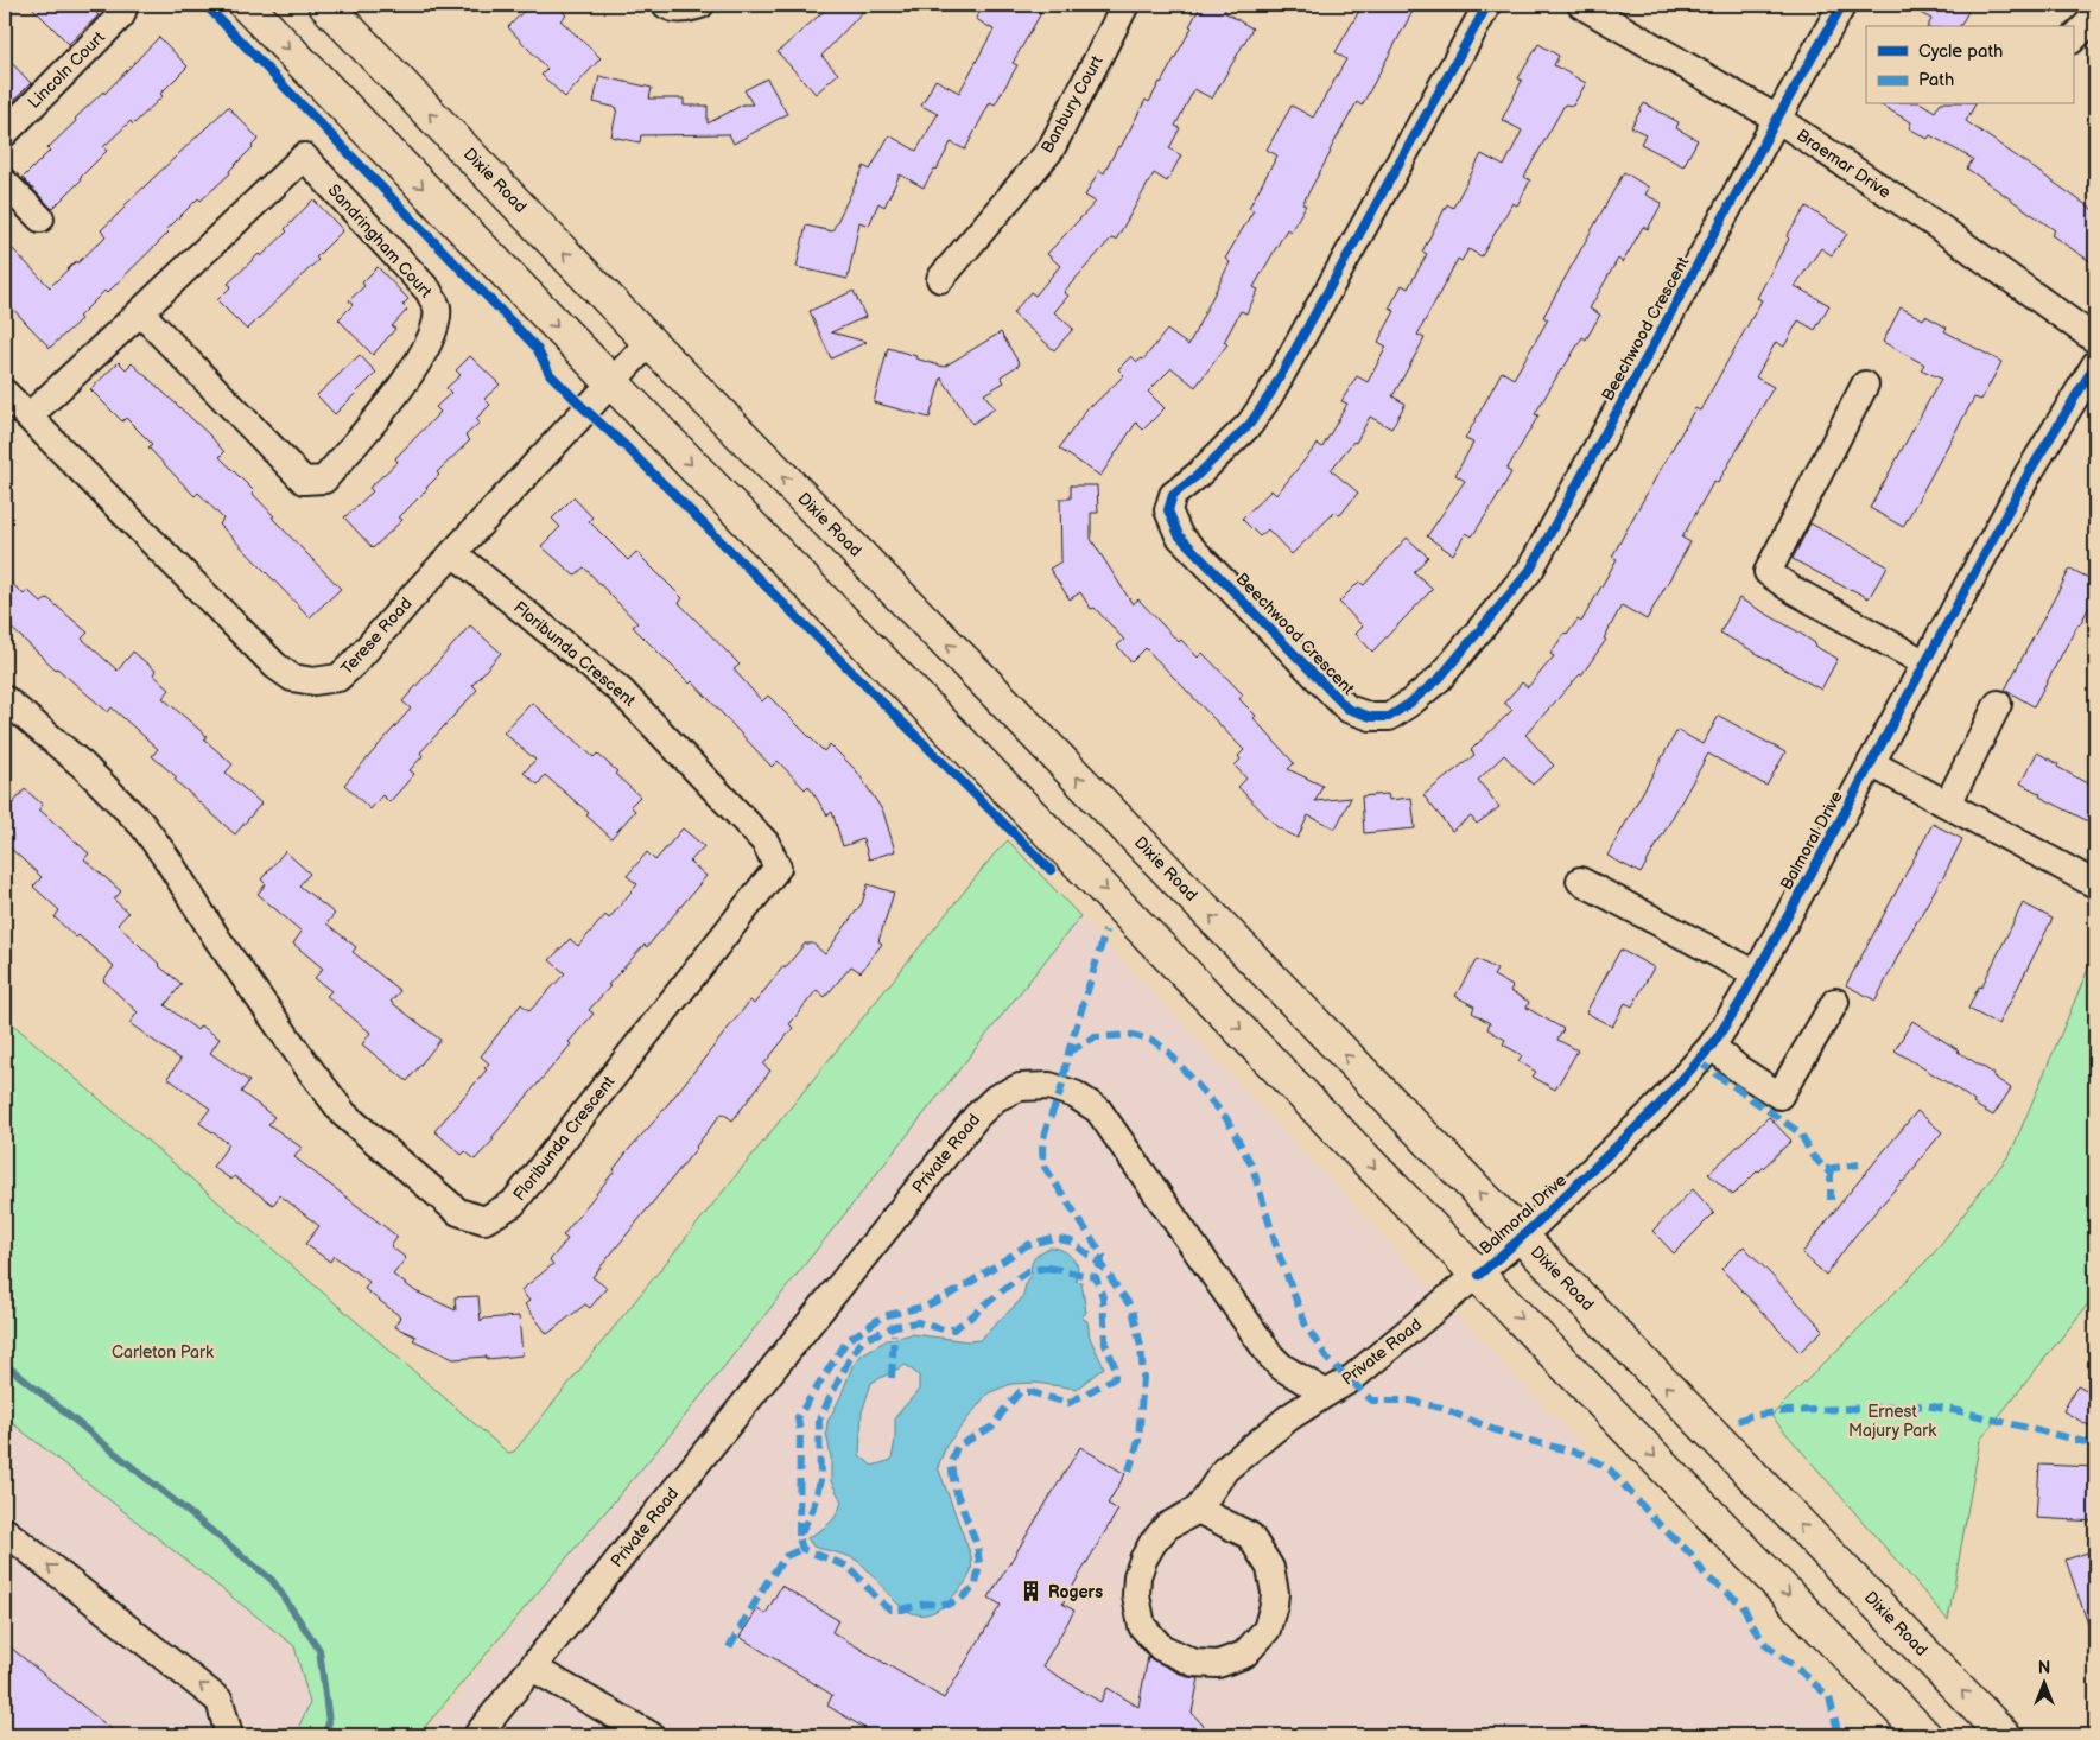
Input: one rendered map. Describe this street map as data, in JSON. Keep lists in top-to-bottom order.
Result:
{
  "streets": {
    "main road": ["Dixie Road"],
    "street": [
      "Lincoln Court",
      "Banbury Court",
      "Braemar Drive",
      "Sandringham Court",
      "Beechwood Crescent",
      "Terese Road",
      "Floribunda Crescent",
      "Balmoral Drive",
      "Private Road"
    ]
  },
  "crossings": [
    ["Braemar Drive", "Beechwood Crescent"],
    ["Dixie Road", "Terese Road"],
    ["Dixie Road", "Balmoral Drive"],
    ["Sandringham Court", "Terese Road"],
    ["Terese Road", "Floribunda Crescent"],
    ["Balmoral Drive", "Private Road"]
  ],
  "parks": ["Carleton Park", "Ernest Majury Park"],
  "places": {
    "building": ["Rogers"]
  },
  "legend": ["Cycle path", "Path"],
  "north": "top"
}
